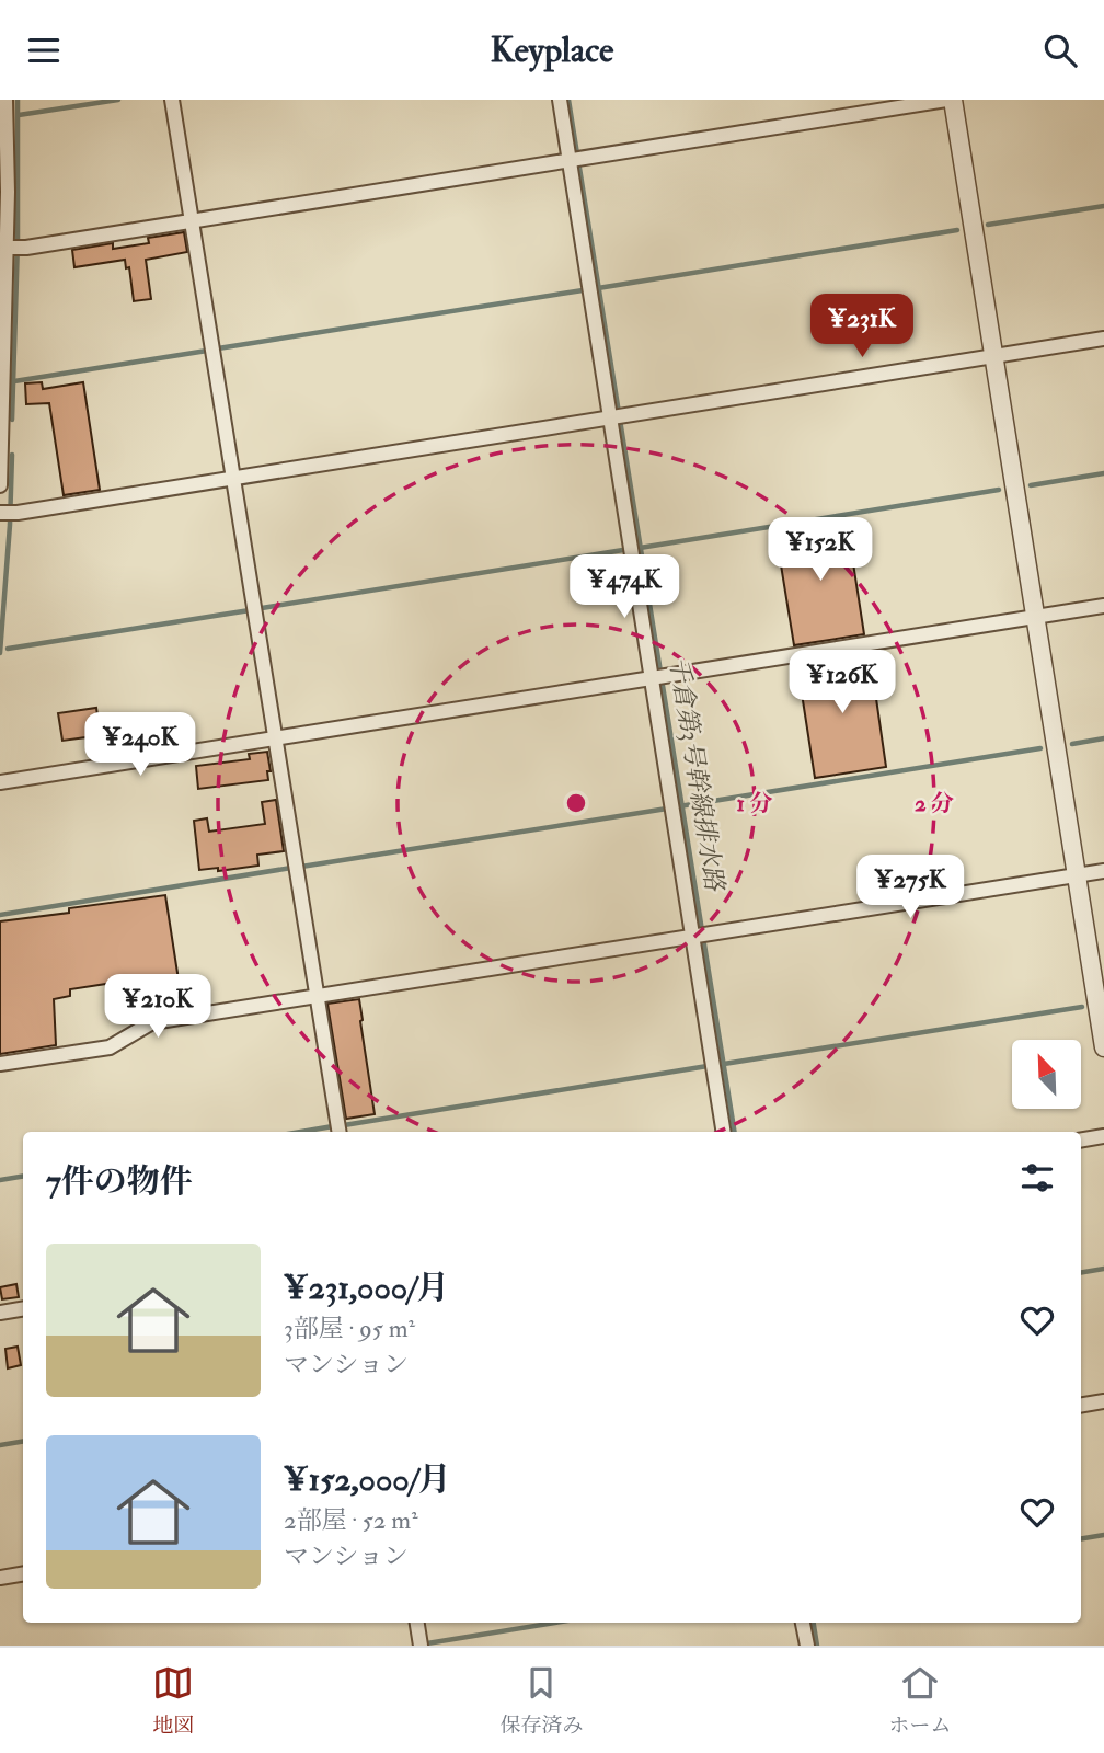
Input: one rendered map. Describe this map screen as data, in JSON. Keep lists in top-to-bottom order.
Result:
{
  "water": ["千倉第3号幹線排水路"],
  "north": "top left",
  "page": {
    "header": "Keyplace",
    "price": [
      "¥231K",
      "¥152K",
      "¥474K",
      "¥126K",
      "¥240K",
      "¥275K",
      "¥210K"
    ],
    "heading": "7件の物件",
    "list": [
      {
        "name": "¥231,000/月",
        "note": "3部屋 · 95 m² · マンション"
      },
      {
        "name": "¥152,000/月",
        "note": "2部屋 · 52 m² · マンション"
      }
    ],
    "tabs": ["地図", "保存済み", "ホーム"]
  },
  "rings": ["1 分", "2 分"]
}
